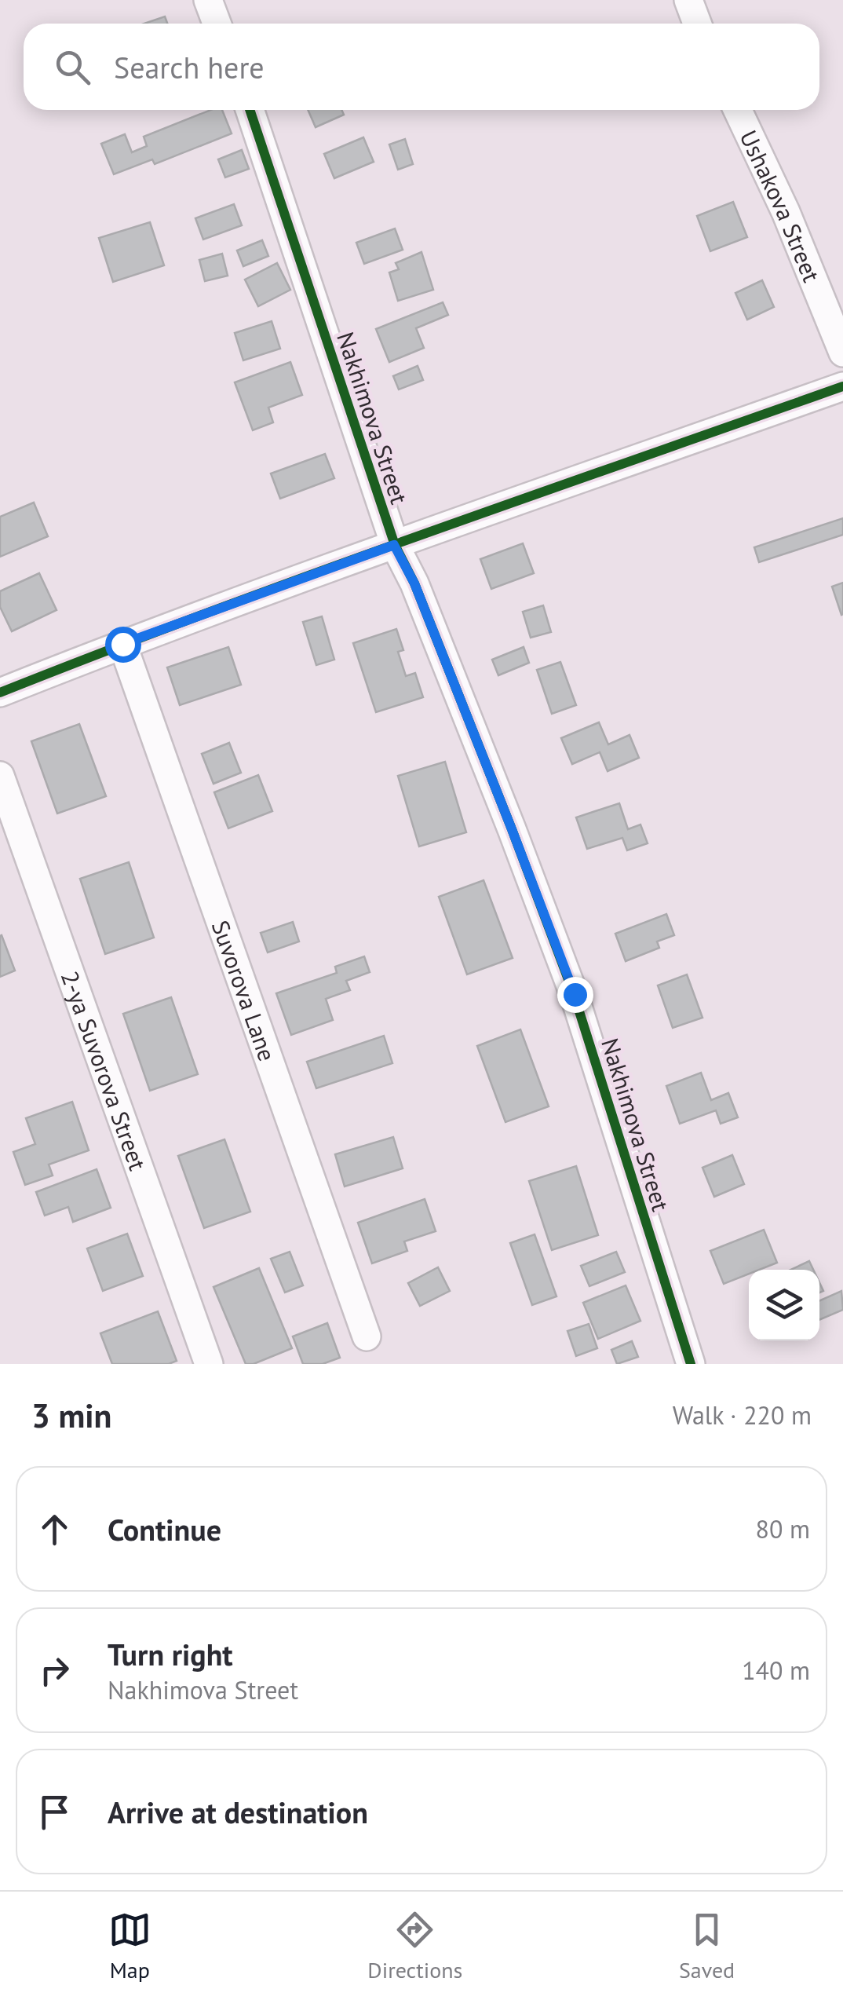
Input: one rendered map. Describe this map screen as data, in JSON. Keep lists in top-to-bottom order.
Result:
{
  "streets": {
    "street": [
      "Ushakova Street",
      "Nakhimova Street",
      "Suvorova Lane",
      "2-ya Suvorova Street"
    ]
  },
  "page": {
    "search": "Search here",
    "heading": ["3 min", "Walk · 220 m"],
    "list": [
      ["Continue", "80 m"],
      ["Turn right", "Nakhimova Street", "140 m"],
      "Arrive at destination"
    ],
    "nav": ["Map", "Directions", "Saved"]
  }
}
